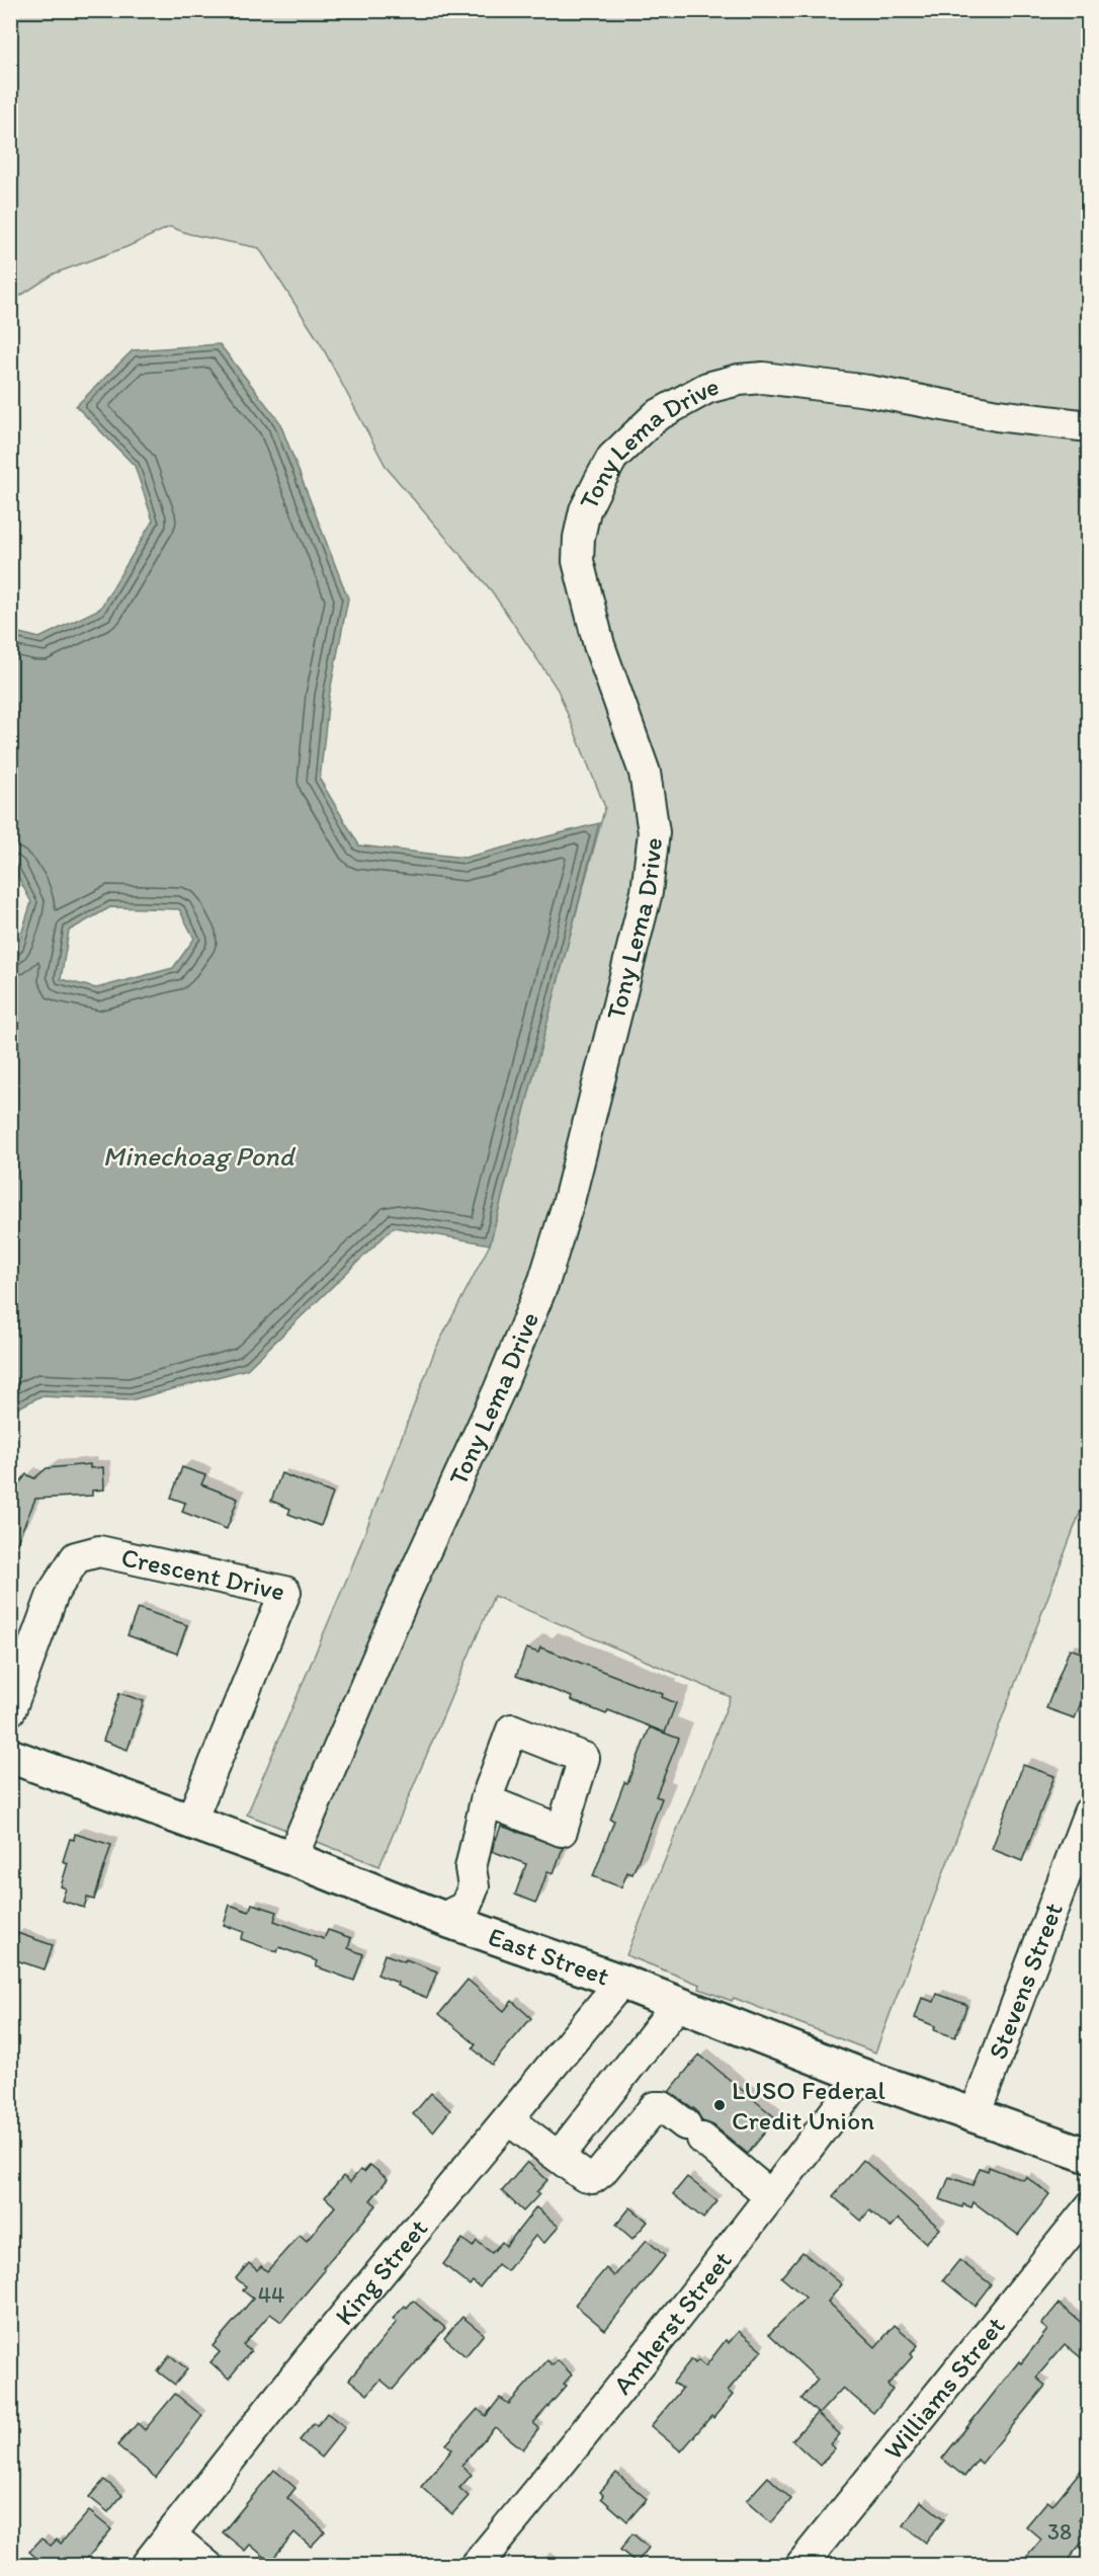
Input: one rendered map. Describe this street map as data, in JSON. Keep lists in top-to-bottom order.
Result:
{
  "streets": {
    "main road": ["East Street"],
    "street": [
      "Tony Lema Drive",
      "Crescent Drive",
      "Stevens Street",
      "King Street",
      "Amherst Street",
      "Williams Street"
    ]
  },
  "crossings": [
    ["Tony Lema Drive", "East Street"],
    ["Crescent Drive", "East Street"],
    ["East Street", "Stevens Street"],
    ["East Street", "King Street"],
    ["East Street", "Amherst Street"]
  ],
  "water": ["Minechoag Pond"],
  "places": ["LUSO Federal Credit Union"],
  "house_numbers": ["44", "38"]
}
